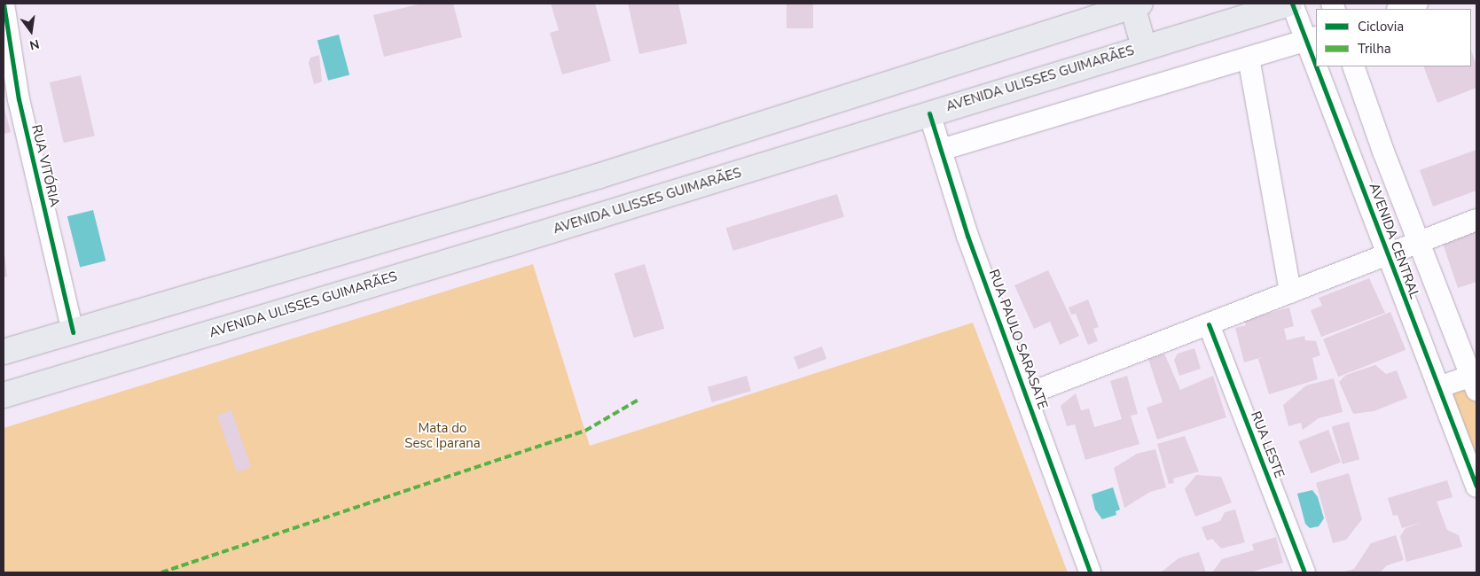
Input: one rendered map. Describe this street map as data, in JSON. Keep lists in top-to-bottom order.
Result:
{
  "streets": {
    "main road": ["AVENIDA ULISSES GUIMARÃES"],
    "street": [
      "RUA VITÓRIA",
      "AVENIDA CENTRAL",
      "RUA PAULO SARASATE",
      "RUA LESTE"
    ]
  },
  "crossings": [
    ["AVENIDA ULISSES GUIMARÃES", "AVENIDA CENTRAL"],
    ["AVENIDA ULISSES GUIMARÃES", "RUA PAULO SARASATE"]
  ],
  "parks": ["Mata do Sesc Iparana"],
  "legend": ["Ciclovia", "Trilha"],
  "north": "bottom"
}
